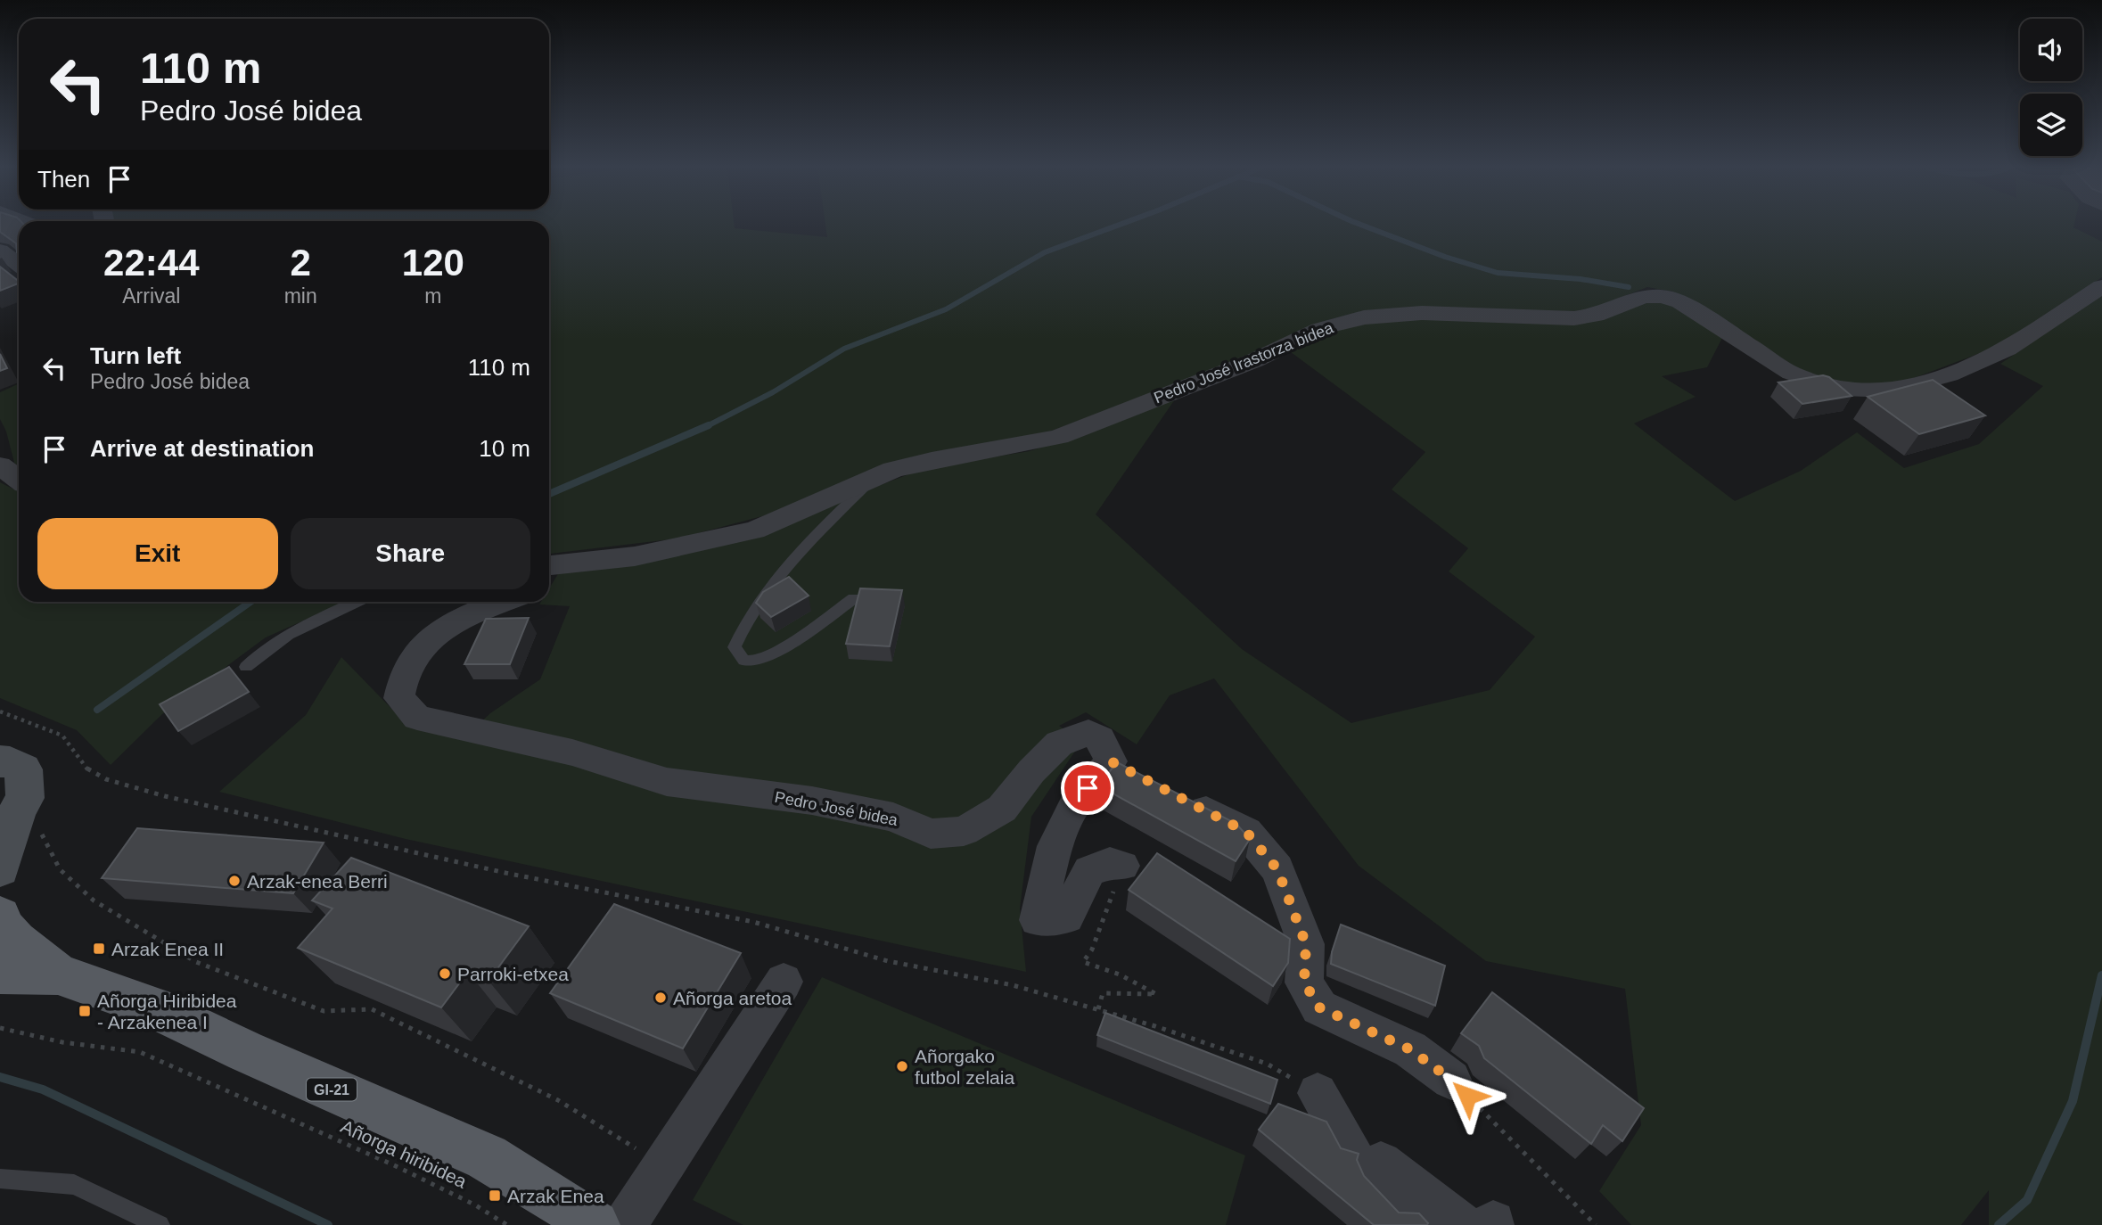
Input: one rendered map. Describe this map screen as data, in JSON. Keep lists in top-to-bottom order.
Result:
{
  "streets": {
    "main road": ["GI-21"],
    "street": ["Pedro José Irastorza bidea", "Pedro José bidea"],
    "path": ["Añorga hiribidea"]
  },
  "places": {
    "other": [
      "Arzak-enea Berri",
      "Parroki-etxea",
      "Añorga aretoa",
      "Añorgako futbol zelaia"
    ],
    "transit": ["Arzak Enea II", "Añorga Hiribidea - Arzakenea I", "Arzak Enea"]
  },
  "page": {
    "turn": ["110 m", "Pedro José bidea"],
    "then": "Then",
    "eta": [
      "22:44",
      "Arrival",
      "2",
      "min",
      "120",
      "m"
    ],
    "list": [
      {
        "name": "Turn left",
        "note": "Pedro José bidea",
        "value": "110 m"
      },
      {
        "name": "Arrive at destination",
        "value": "10 m"
      }
    ],
    "buttons": ["Exit", "Share"]
  }
}
